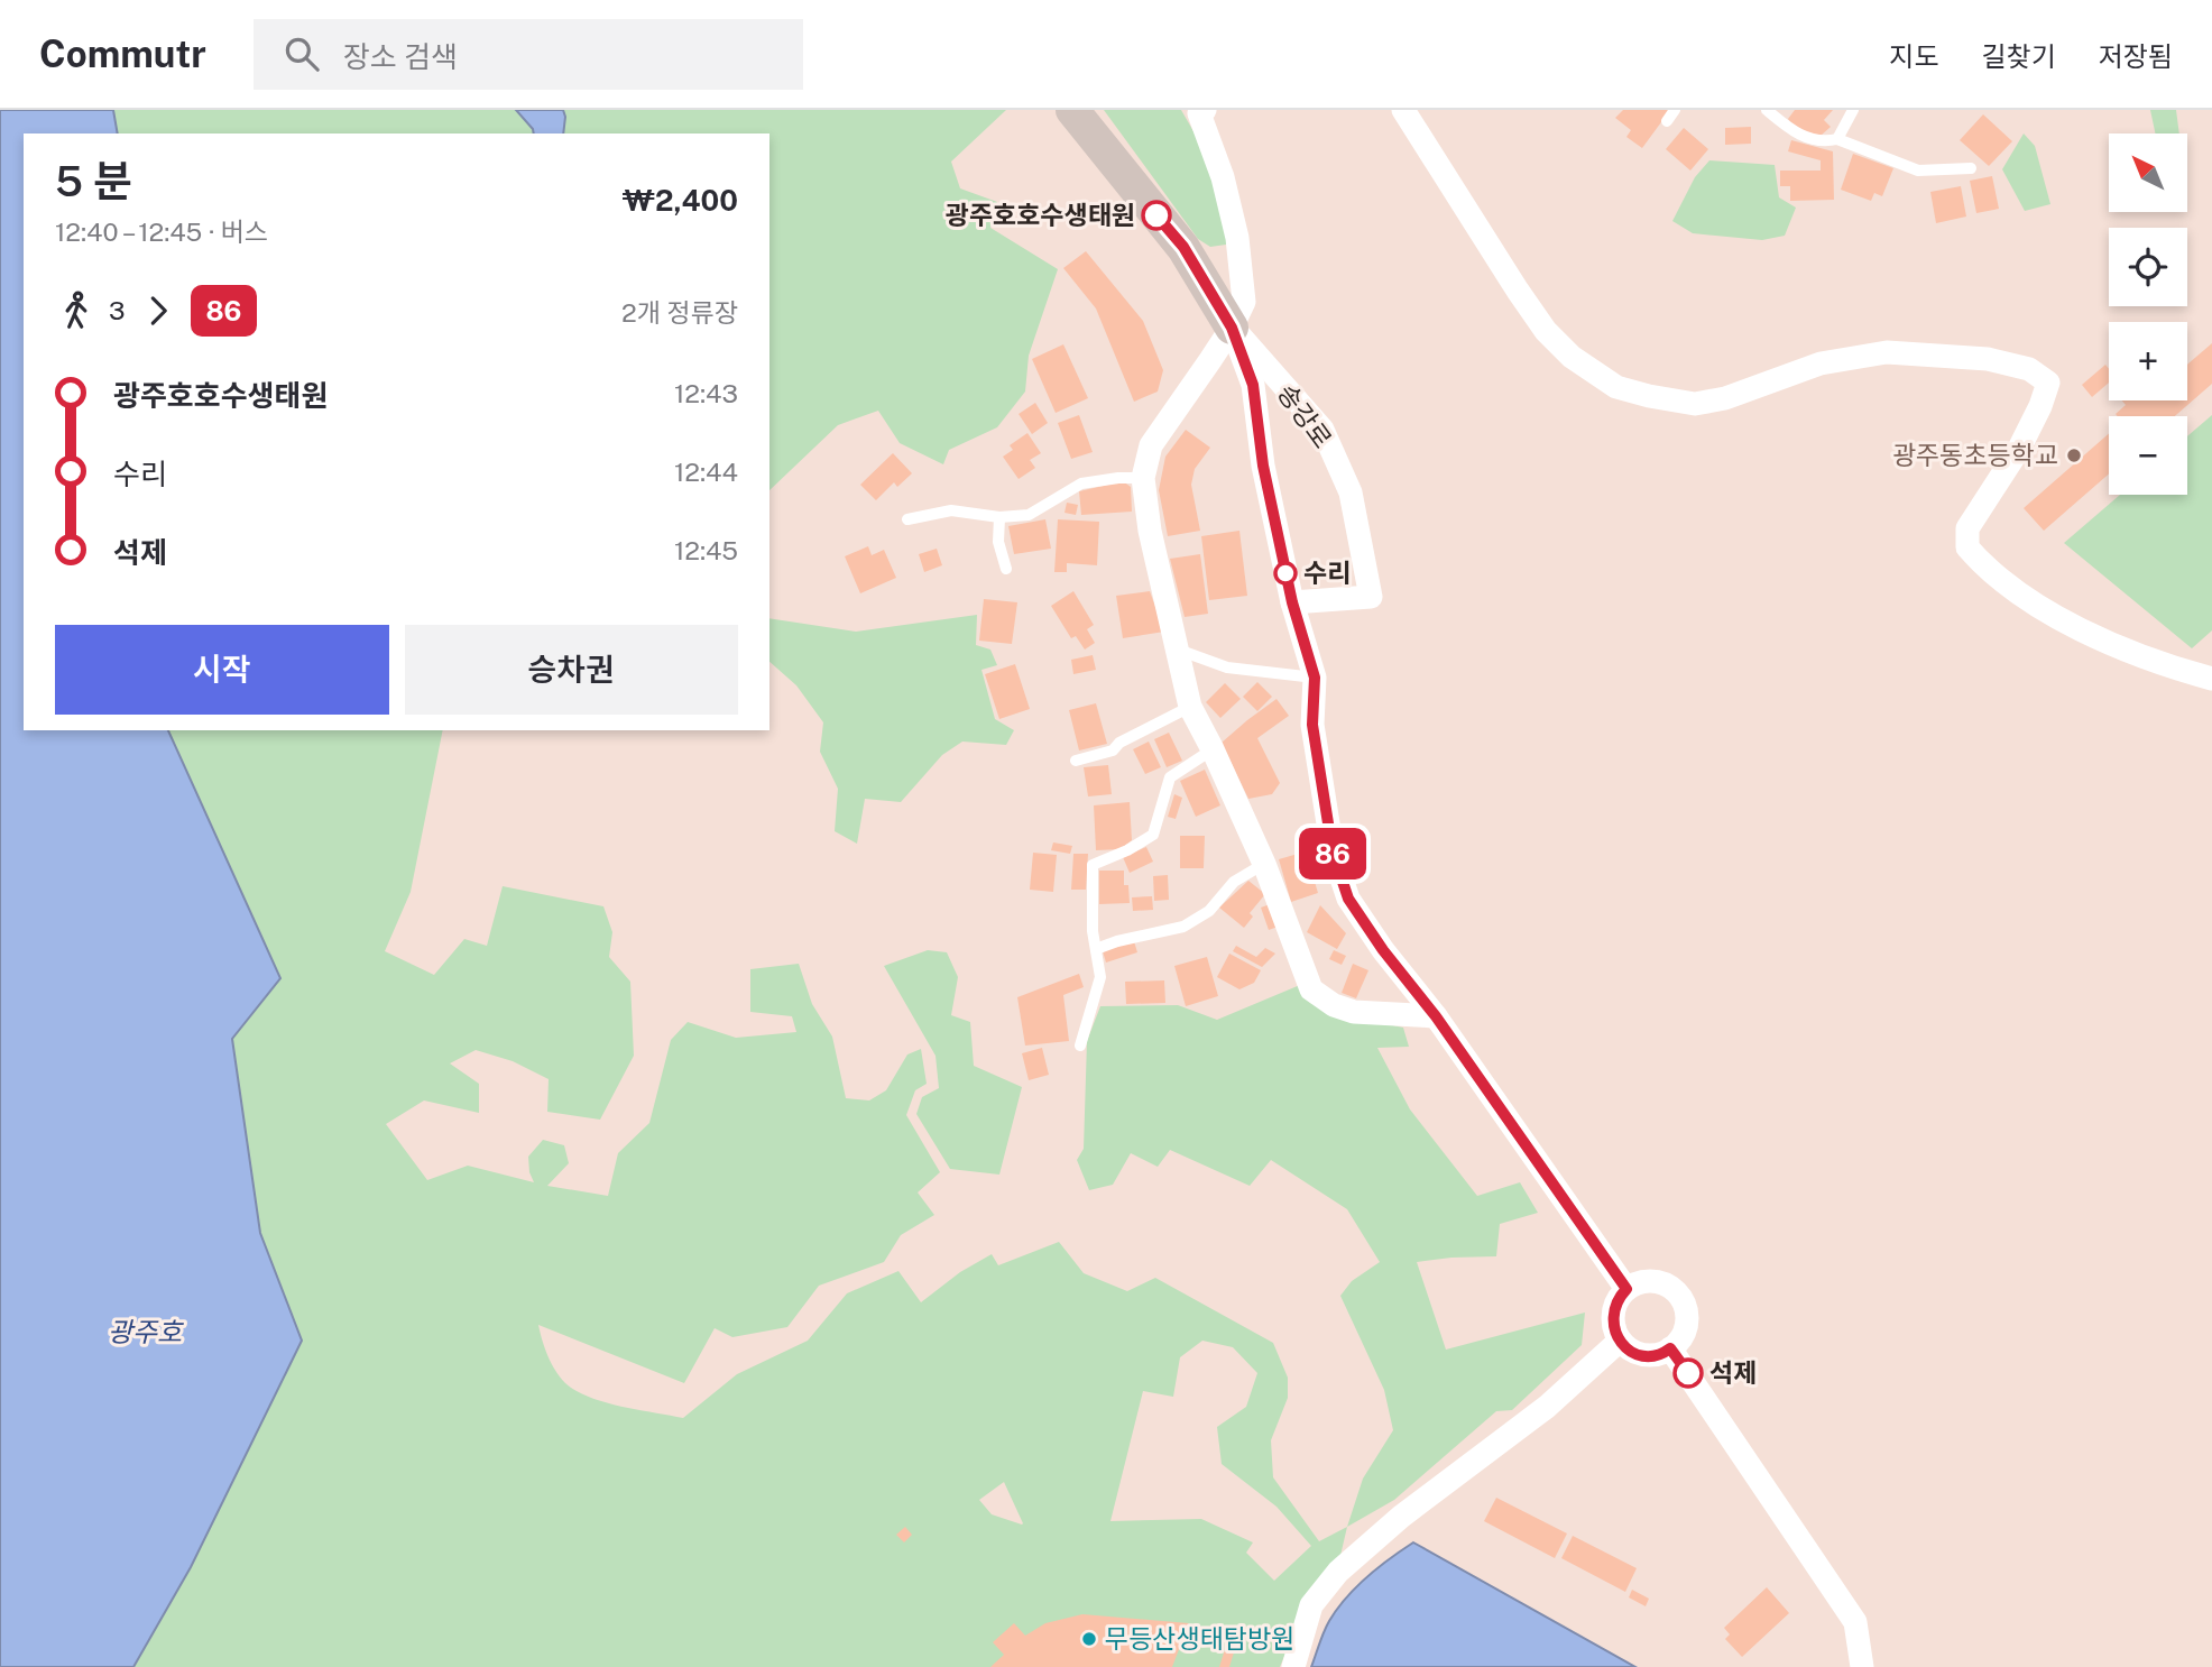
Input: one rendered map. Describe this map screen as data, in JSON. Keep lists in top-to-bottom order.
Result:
{
  "streets": {
    "main road": ["송강로"]
  },
  "water": ["광주호"],
  "places": [
    "광주호호수생태원",
    "광주동초등학교",
    "수리",
    "석제",
    "무등산생태탐방원"
  ],
  "lines": ["bus line 86"],
  "north": "top left",
  "page": {
    "header": "Commutr",
    "search": "장소 검색",
    "nav": ["지도", "길찾기", "저장됨"],
    "on_map": "86",
    "map_buttons": ["+", "−"],
    "heading": ["5 분", "12:40 – 12:45 · 버스", "₩2,400"],
    "legs": ["3", "86", "2개 정류장"],
    "list": [
      {
        "name": "광주호호수생태원",
        "value": "12:43"
      },
      {
        "name": "수리",
        "value": "12:44"
      },
      {
        "name": "석제",
        "value": "12:45"
      }
    ],
    "buttons": ["시작", "승차권"]
  }
}
